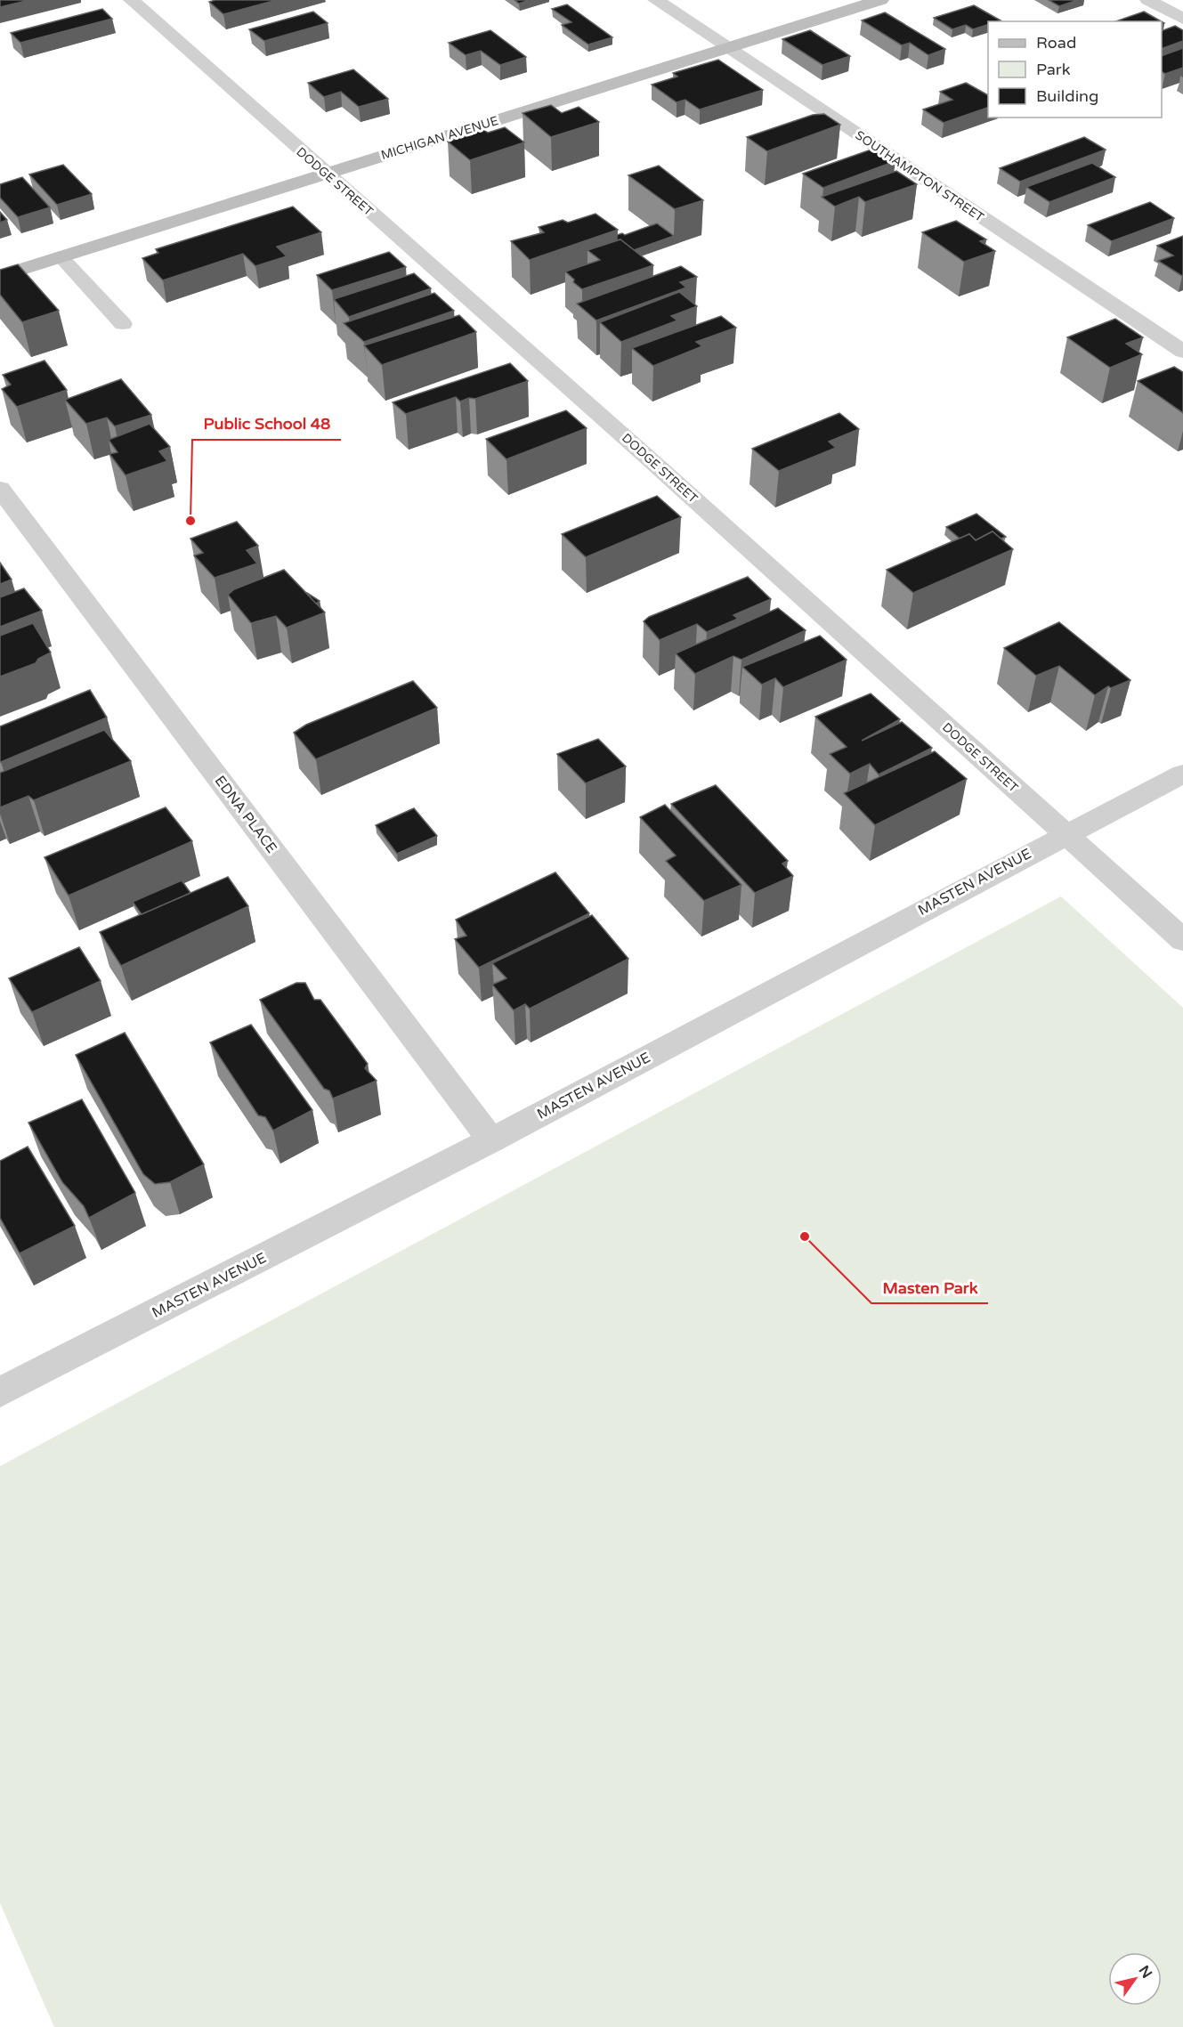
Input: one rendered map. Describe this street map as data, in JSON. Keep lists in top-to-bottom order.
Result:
{
  "streets": {
    "street": [
      "MICHIGAN AVENUE",
      "SOUTHAMPTON STREET",
      "DODGE STREET",
      "EDNA PLACE",
      "MASTEN AVENUE"
    ]
  },
  "crossings": [
    ["MICHIGAN AVENUE", "SOUTHAMPTON STREET"],
    ["MICHIGAN AVENUE", "DODGE STREET"],
    ["DODGE STREET", "MASTEN AVENUE"],
    ["EDNA PLACE", "MASTEN AVENUE"]
  ],
  "places": ["Public School 48", "Masten Park"],
  "legend": ["Road", "Park", "Building"],
  "north": "top right"
}
